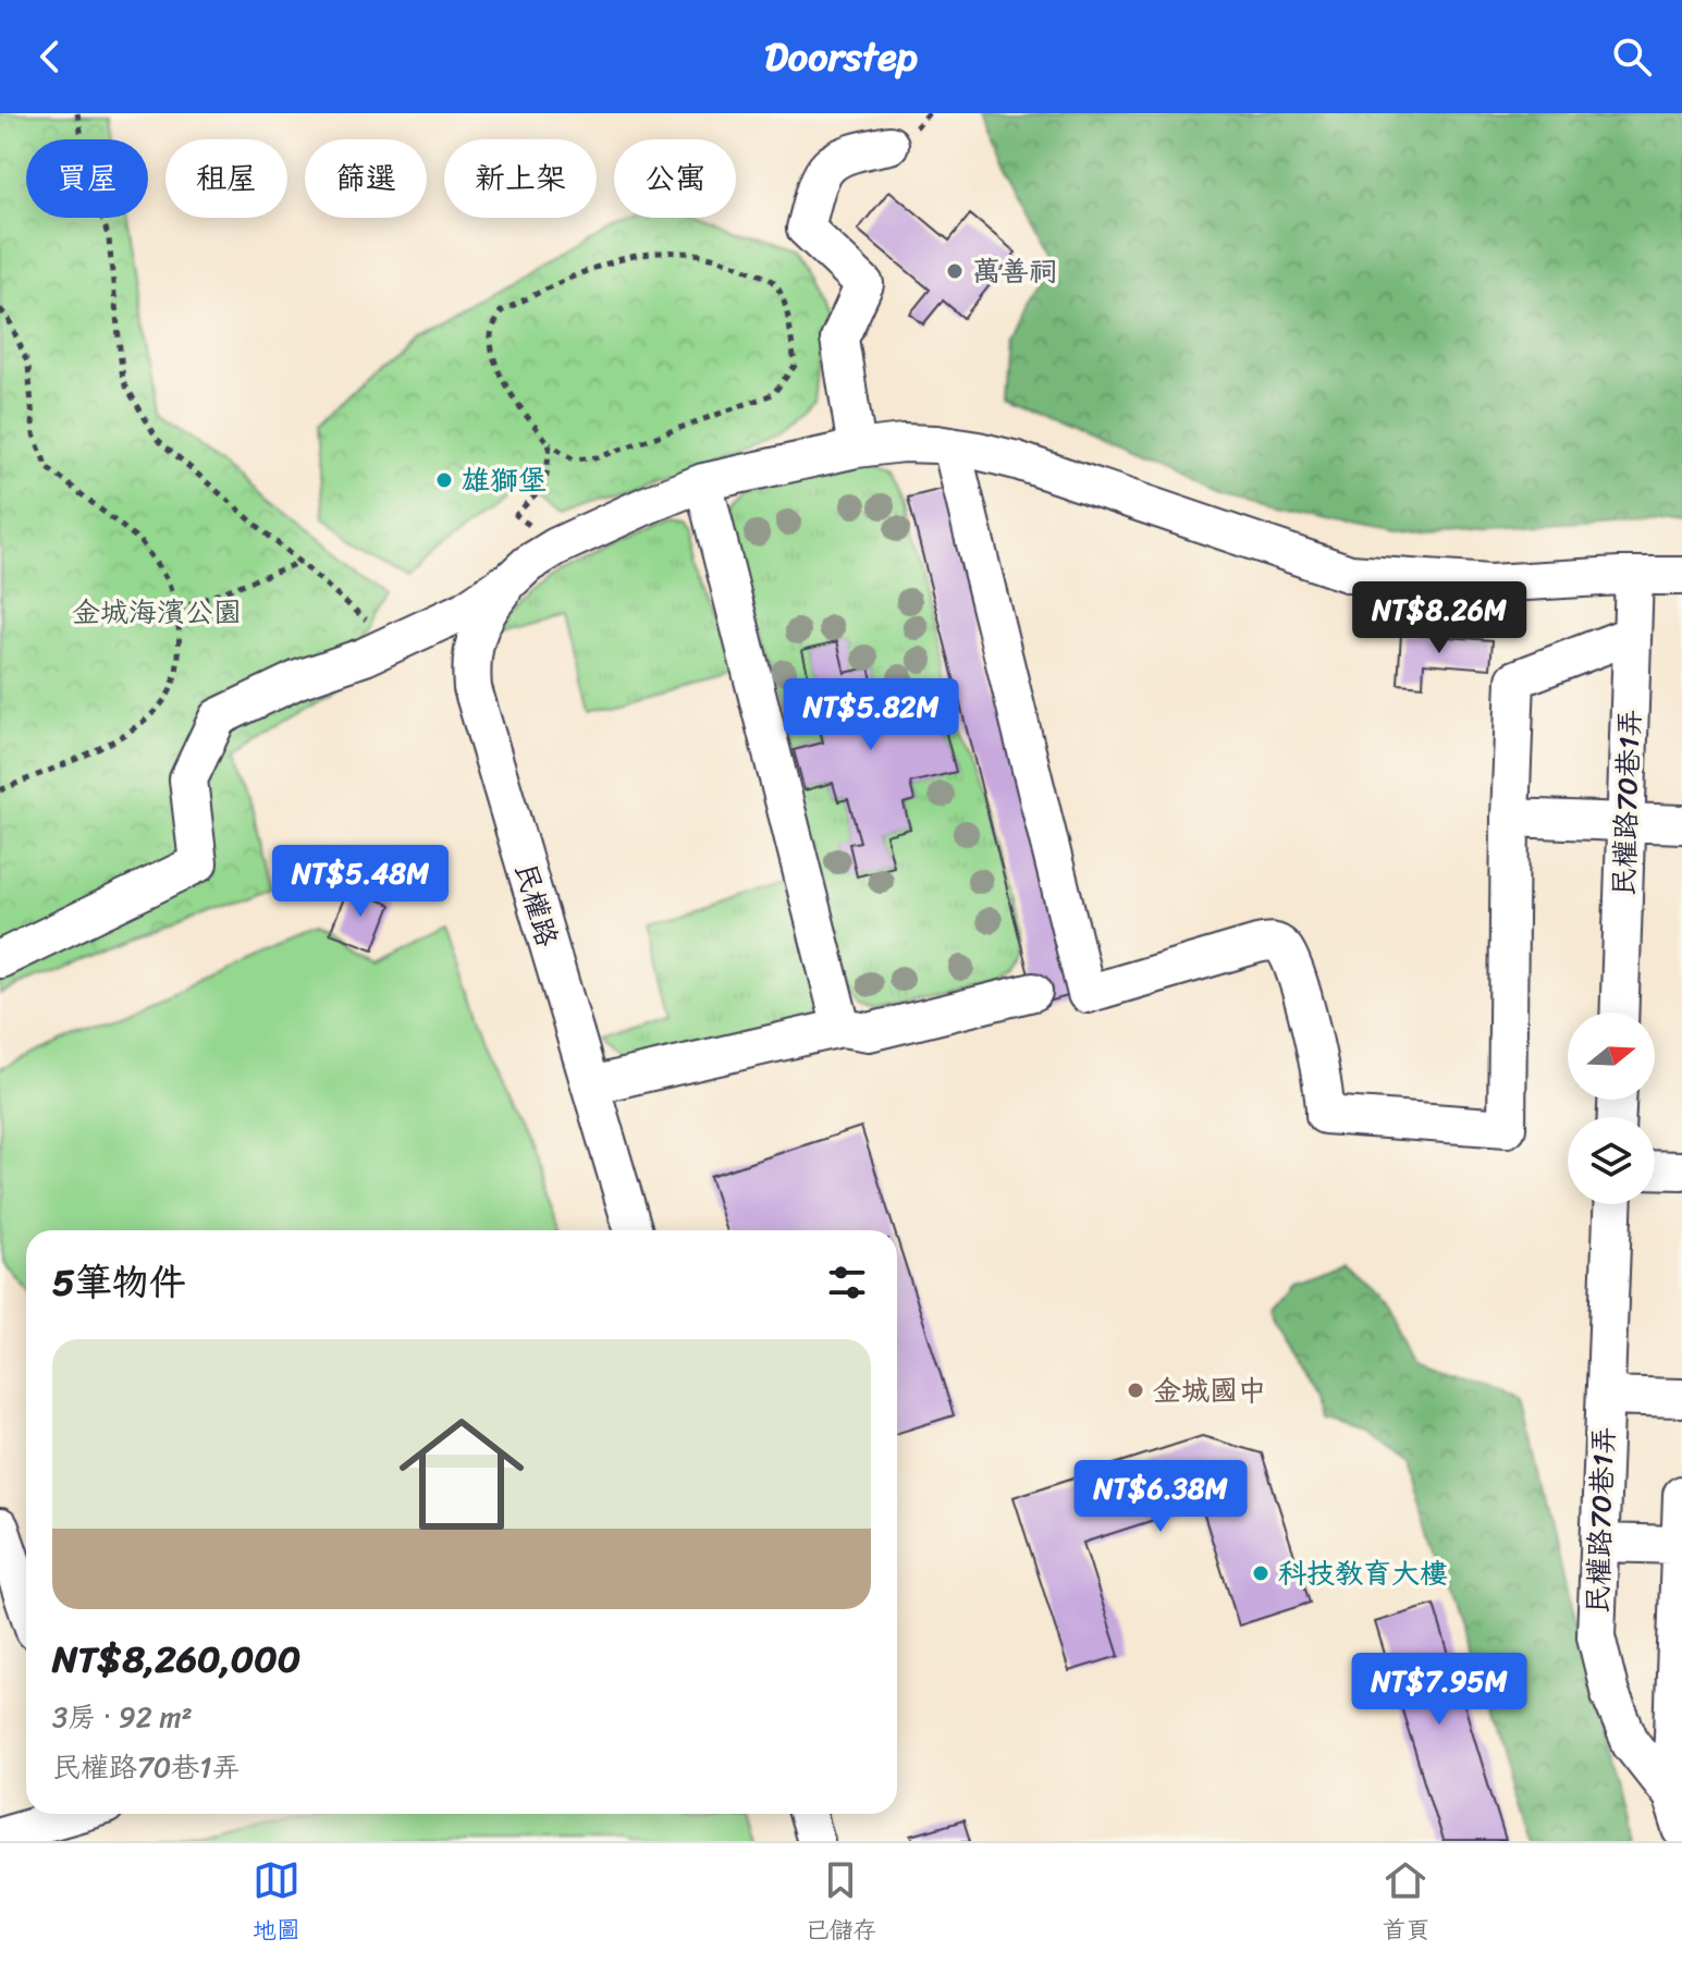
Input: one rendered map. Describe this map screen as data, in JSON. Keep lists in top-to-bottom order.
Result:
{
  "streets": {
    "street": ["民權路70巷1弄", "民權路"]
  },
  "parks": ["金城海濱公園"],
  "places": [
    "萬善祠",
    "雄獅堡",
    "金城國中",
    "科技教育大樓"
  ],
  "north": "right",
  "page": {
    "header": "Doorstep",
    "chip": [
      "買屋",
      "租屋",
      "篩選",
      "新上架",
      "公寓"
    ],
    "price": [
      "NT$8.26M",
      "NT$5.82M",
      "NT$5.48M",
      "NT$6.38M",
      "NT$7.95M"
    ],
    "heading": "5筆物件",
    "list": [
      {
        "name": "NT$8,260,000",
        "note": "3房 · 92 m² · 民權路70巷1弄"
      }
    ],
    "tabs": ["地圖", "已儲存", "首頁"]
  }
}
